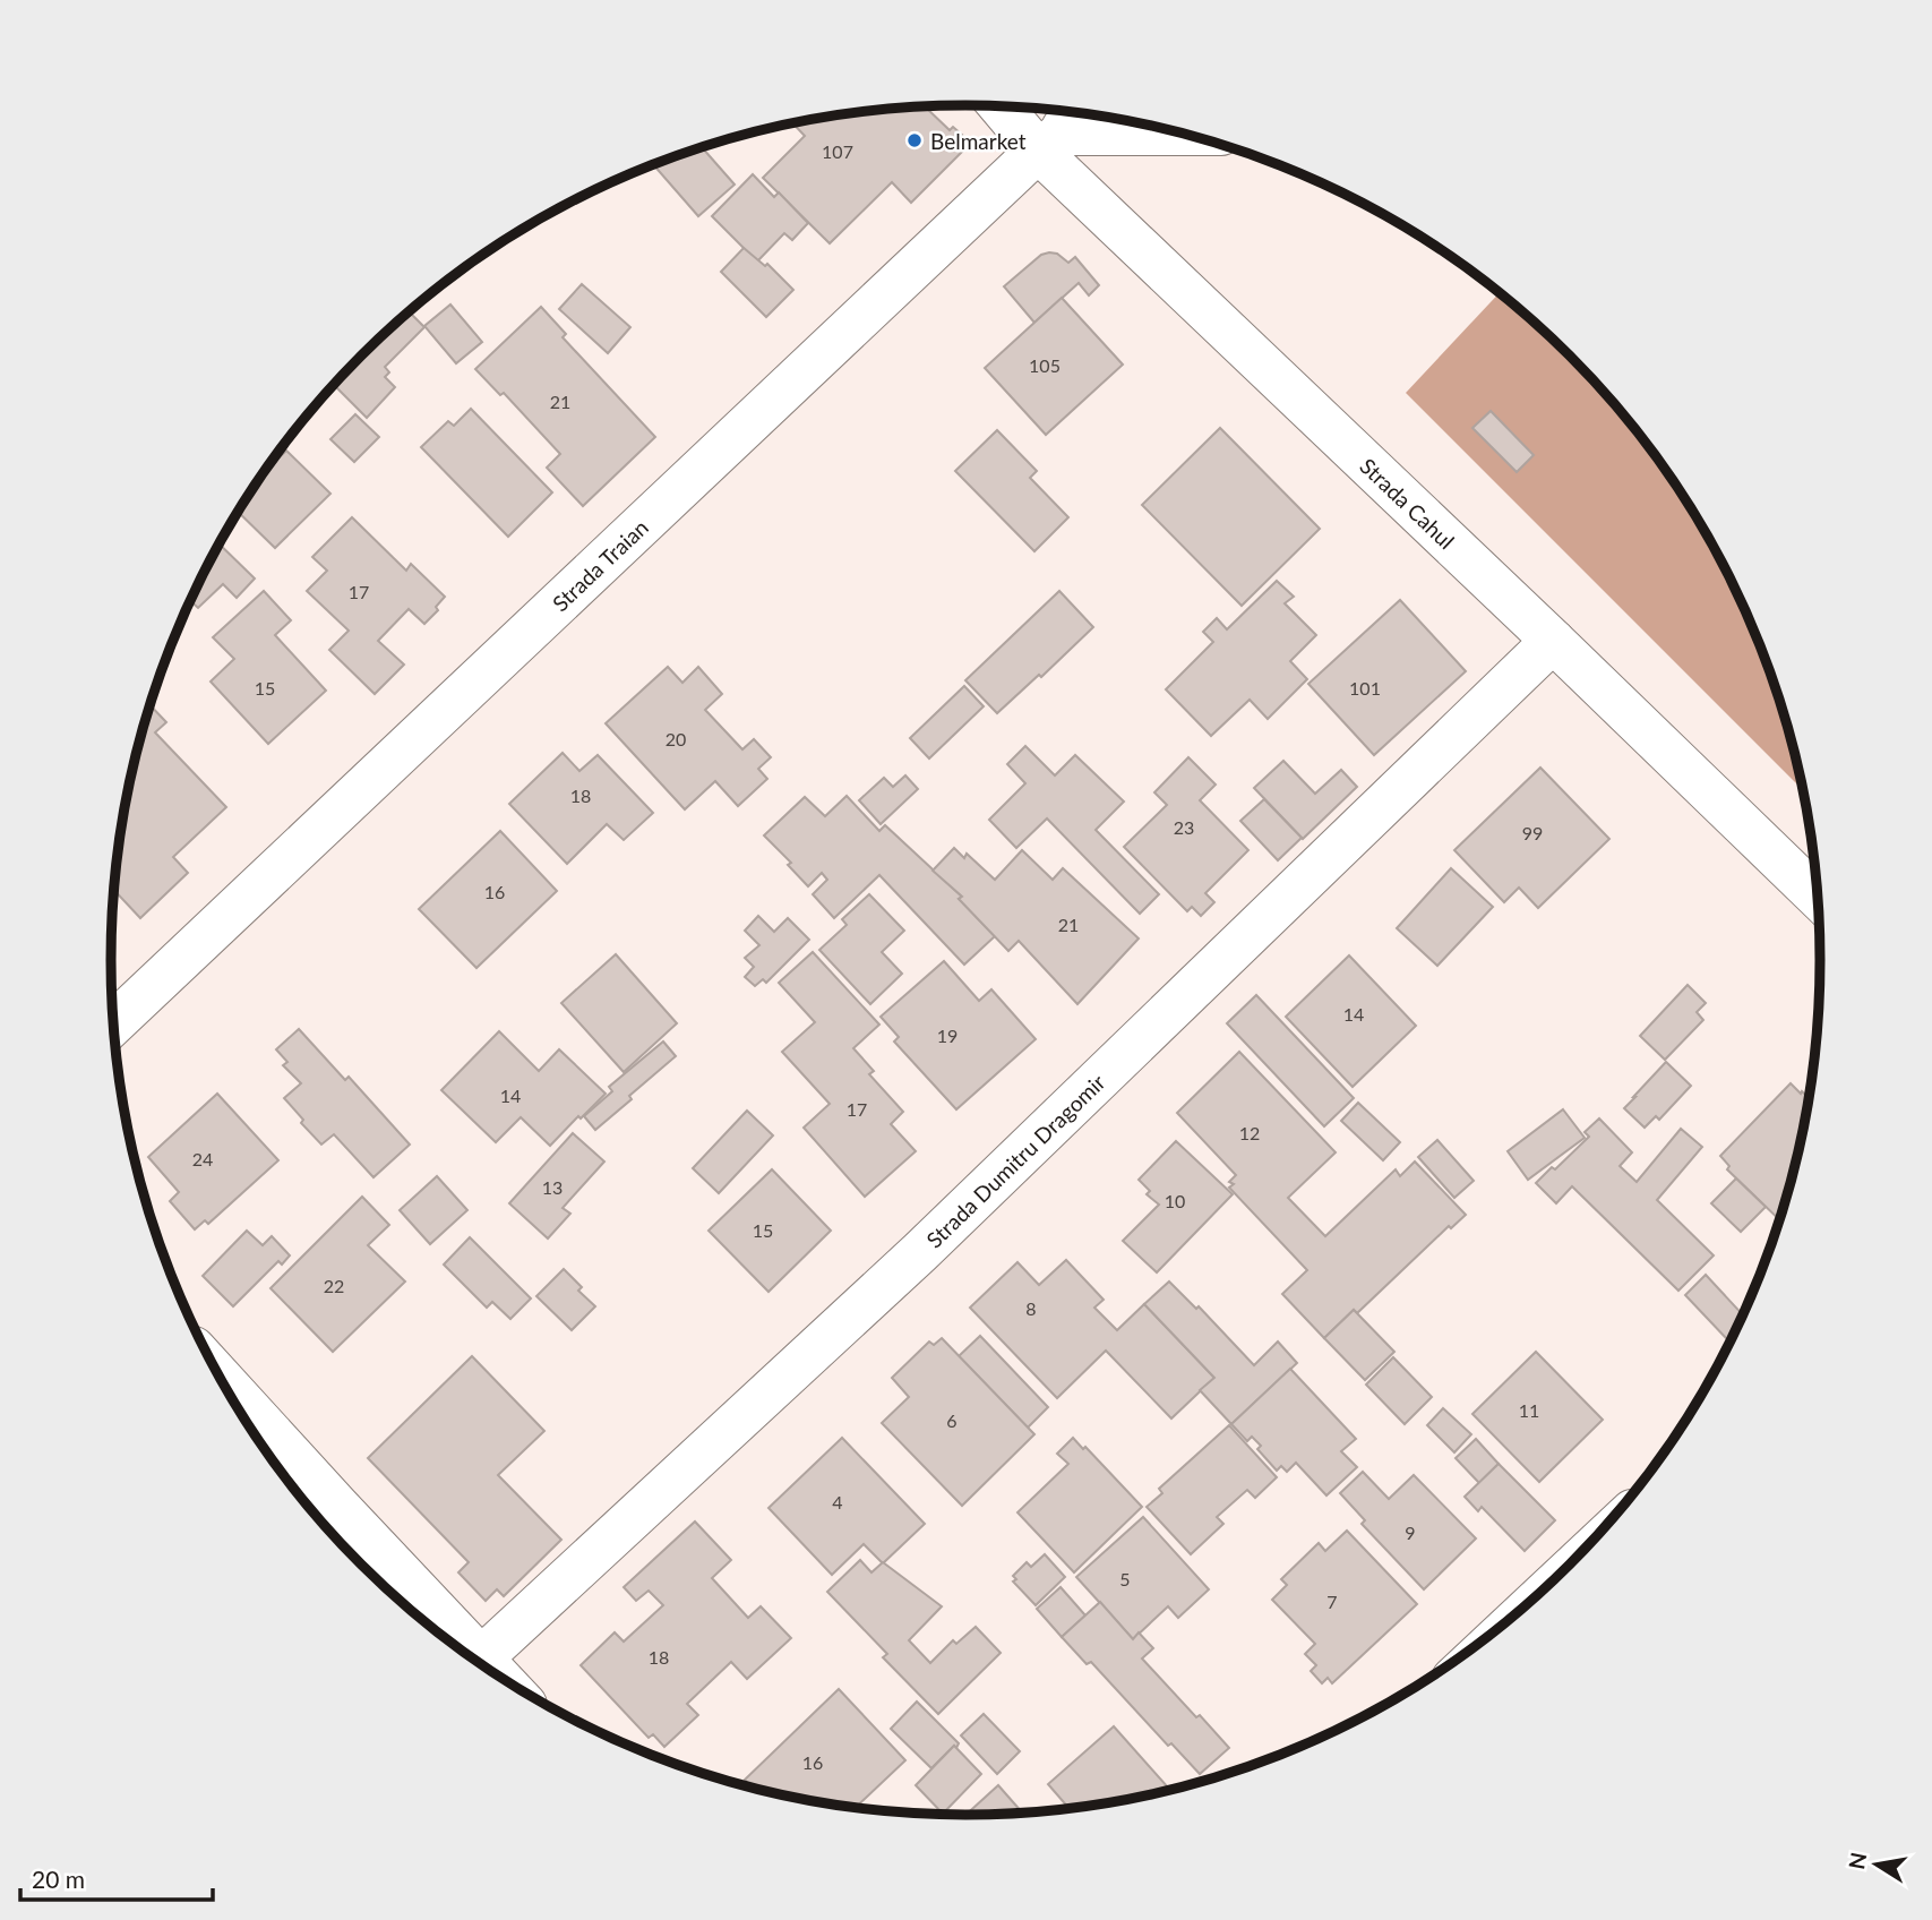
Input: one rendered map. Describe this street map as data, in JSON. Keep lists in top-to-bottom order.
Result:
{
  "streets": {
    "main road": ["Strada Cahul", "Strada Trаian", "Strada Dumitru Dragomir"]
  },
  "crossings": [
    ["Strada Cahul", "Strada Trаian"],
    ["Strada Cahul", "Strada Dumitru Dragomir"]
  ],
  "places": ["Belmarket"],
  "house_numbers": [
    "107",
    "105",
    "21",
    "17",
    "15",
    "101",
    "20",
    "18",
    "23",
    "99",
    "16",
    "21",
    "14",
    "19",
    "14",
    "17",
    "12",
    "24",
    "13",
    "10",
    "15",
    "22",
    "8",
    "11",
    "6",
    "4",
    "9",
    "5",
    "7",
    "18",
    "16"
  ],
  "scale_bar": "20 m",
  "north": "left"
}
